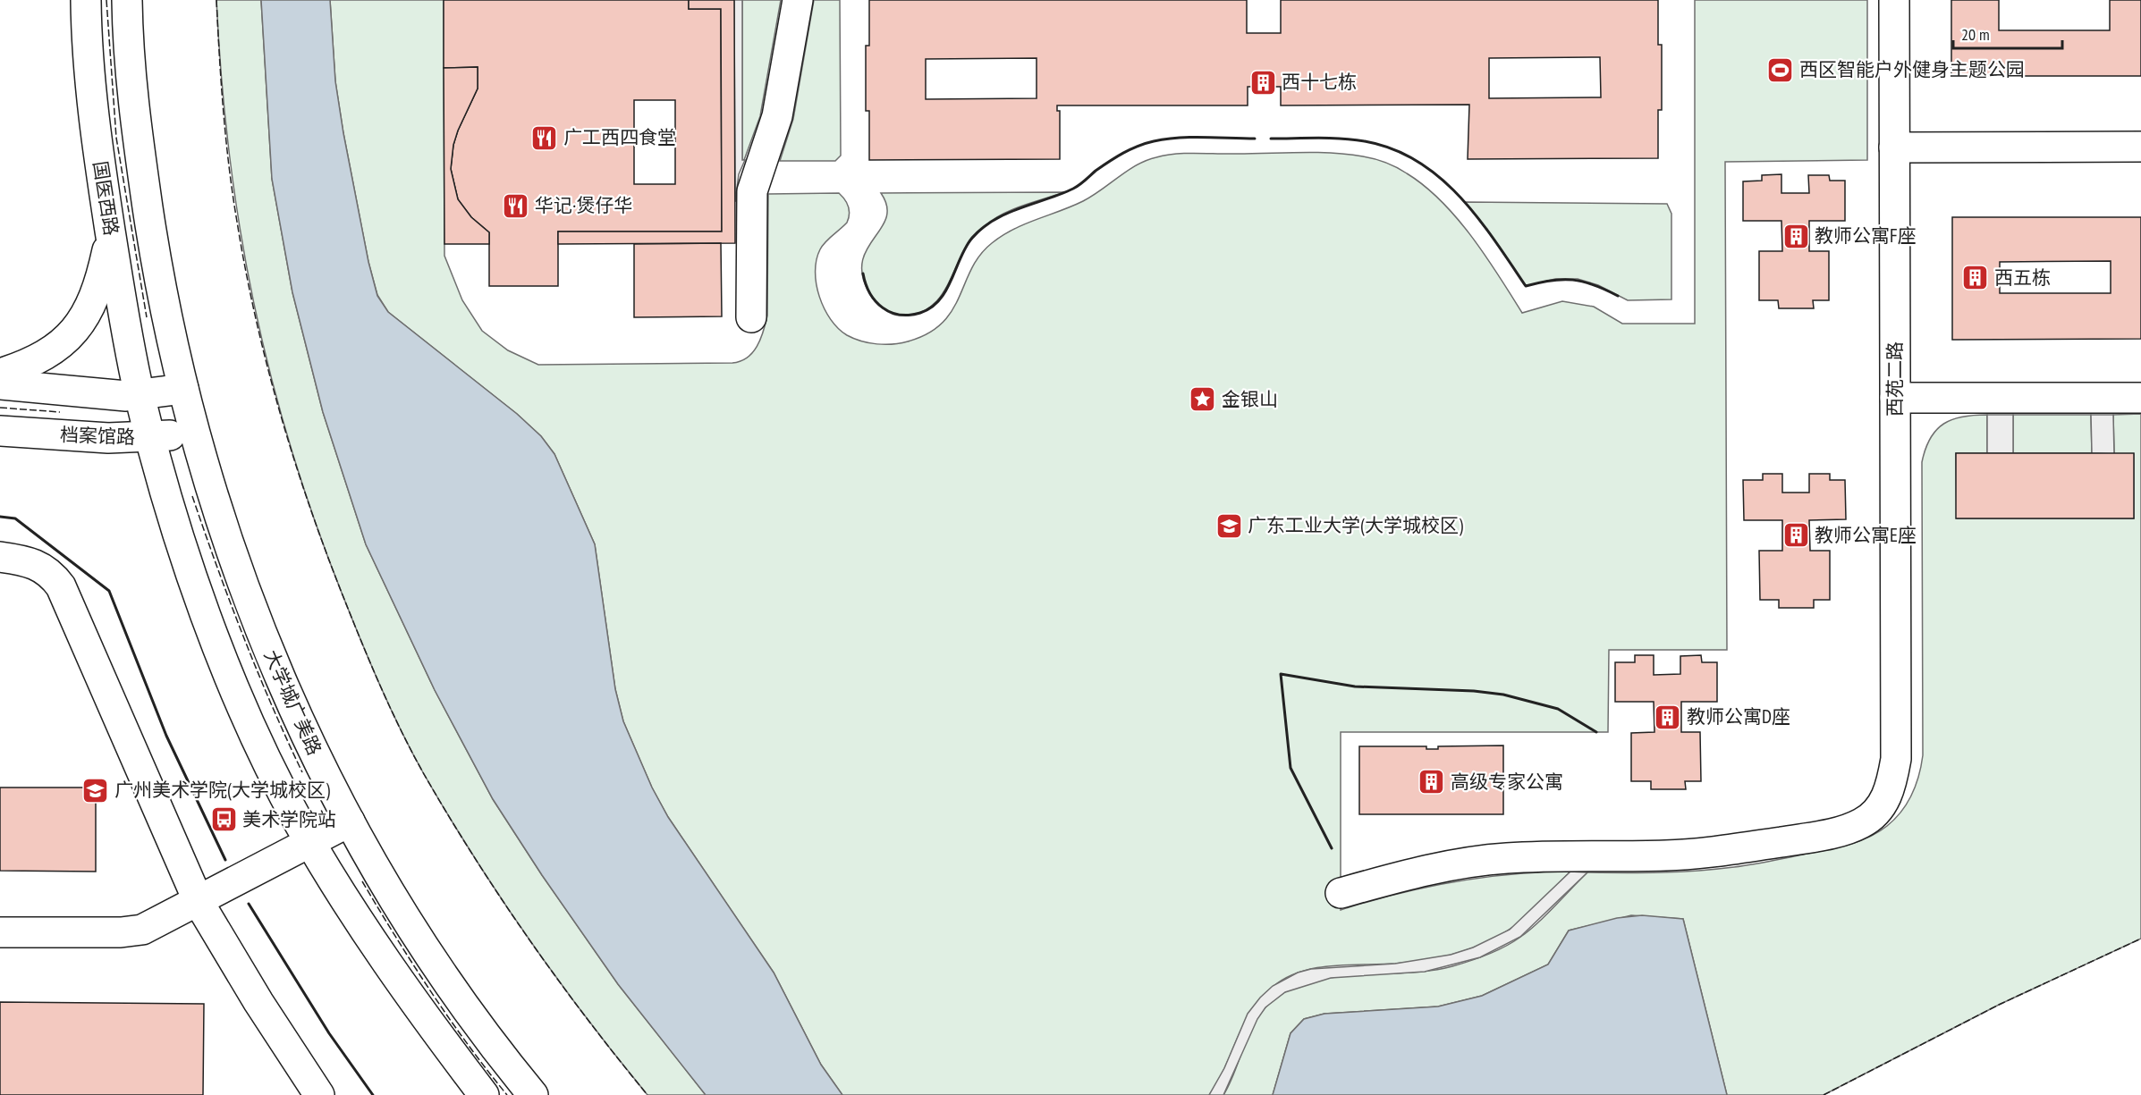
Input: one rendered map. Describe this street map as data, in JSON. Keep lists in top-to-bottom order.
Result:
{
  "streets": {
    "main road": [
      "国医西路",
      "西苑二路",
      "档案馆路",
      "大学城广美路"
    ]
  },
  "crossings": [
    ["档案馆路", "大学城广美路"]
  ],
  "places": {
    "sports": ["西区智能户外健身主题公园"],
    "building": [
      "西十七栋",
      "教师公寓F座",
      "西五栋",
      "教师公寓E座",
      "教师公寓D座",
      "高级专家公寓"
    ],
    "restaurant": ["广工西四食堂", "华记·煲仔华"],
    "place": ["金银山"],
    "school or university": ["广东工业大学(大学城校区)", "广州美术学院(大学城校区)"],
    "bus stop": ["美术学院站"]
  },
  "scale_bar": "20 m"
}
